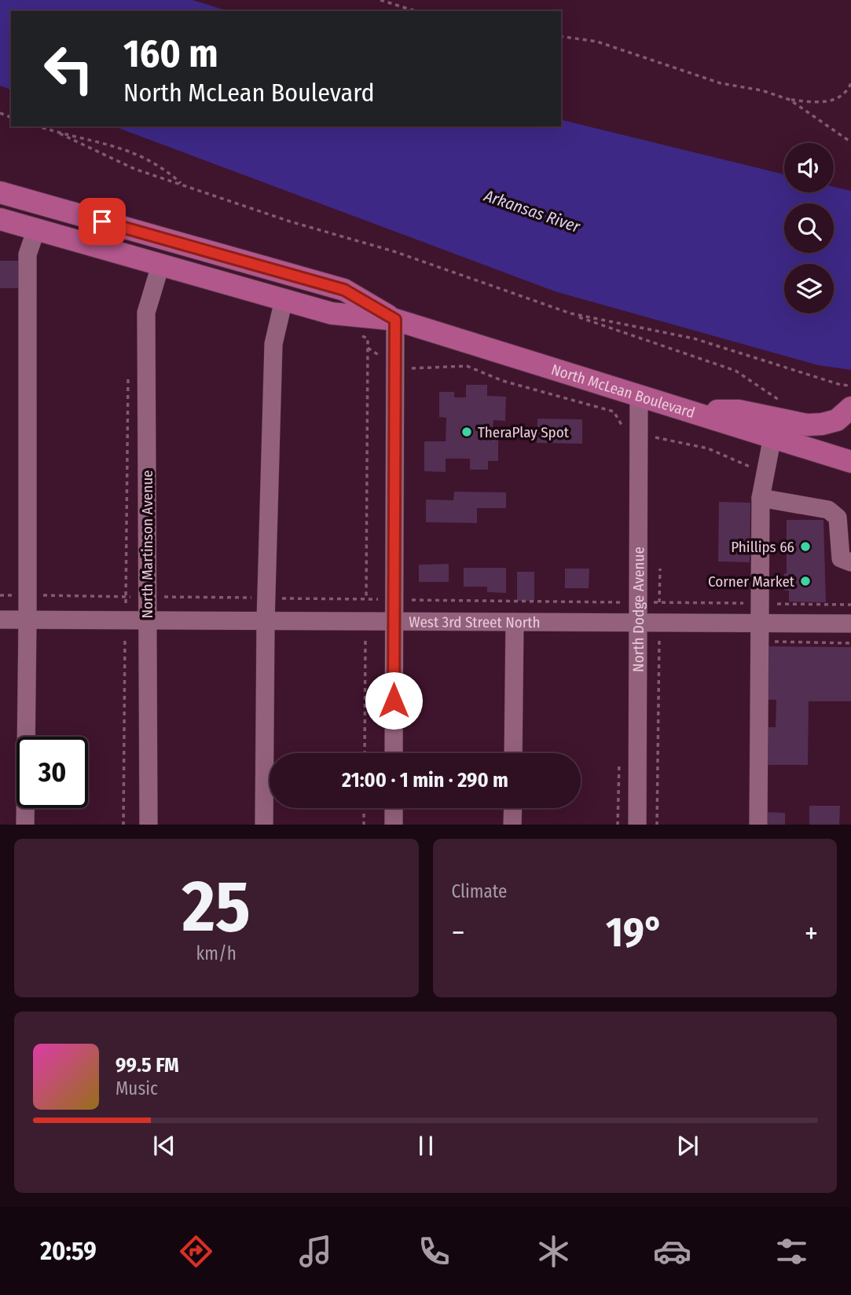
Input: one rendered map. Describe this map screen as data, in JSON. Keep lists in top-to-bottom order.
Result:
{
  "streets": {
    "main road": ["North McLean Boulevard"],
    "street": ["North Martinson Avenue", "North Dodge Avenue", "West 3rd Street North"]
  },
  "crossings": [
    ["North McLean Boulevard", "North Martinson Avenue"],
    ["North McLean Boulevard", "North Dodge Avenue"],
    ["North Martinson Avenue", "West 3rd Street North"],
    ["North Dodge Avenue", "West 3rd Street North"]
  ],
  "water": ["Arkansas River"],
  "places": ["TheraPlay Spot", "Phillips 66", "Corner Market"],
  "page": {
    "turn": ["160 m", "North McLean Boulevard"],
    "limit": "30",
    "trip": "21:00 · 1 min · 290 m",
    "tile": [
      ["25", "km/h"],
      "Climate"
    ],
    "heat": ["−", "19°", "+"],
    "song": ["99.5 FM", "Music"],
    "tabs": "20:59"
  }
}
